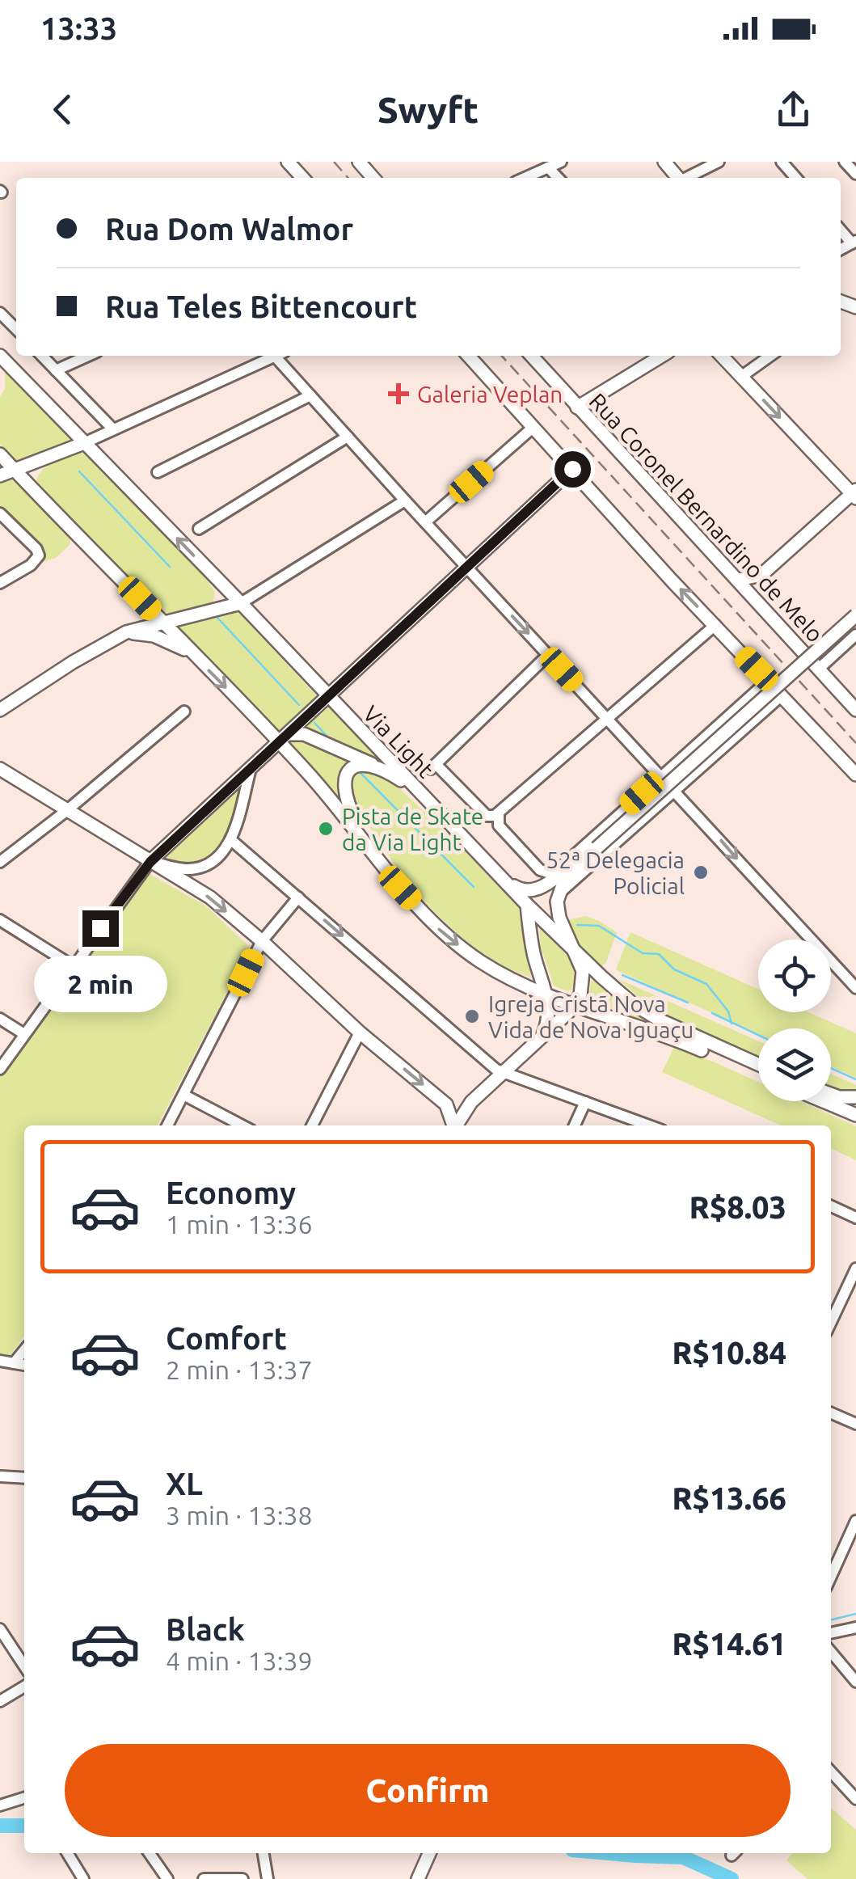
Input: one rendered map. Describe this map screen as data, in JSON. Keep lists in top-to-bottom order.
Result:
{
  "streets": {
    "main road": ["Rua Coronel Bernardino de Melo", "Via Light"]
  },
  "places": {
    "health": ["Galeria Veplan"],
    "other": ["Pista de Skate da Via Light", "52ª Delegacia Policial", "Igreja Cristã Nova Vida de Nova Iguaçu"]
  },
  "page": {
    "status": "13:33",
    "header": "Swyft",
    "banner": ["Rua Dom Walmor", "Rua Teles Bittencourt"],
    "bubble": "2 min",
    "list": [
      {
        "name": "Economy",
        "note": "1 min · 13:36",
        "value": "R$8.03"
      },
      {
        "name": "Comfort",
        "note": "2 min · 13:37",
        "value": "R$10.84"
      },
      {
        "name": "XL",
        "note": "3 min · 13:38",
        "value": "R$13.66"
      },
      {
        "name": "Black",
        "note": "4 min · 13:39",
        "value": "R$14.61"
      }
    ],
    "buttons": "Confirm"
  }
}
